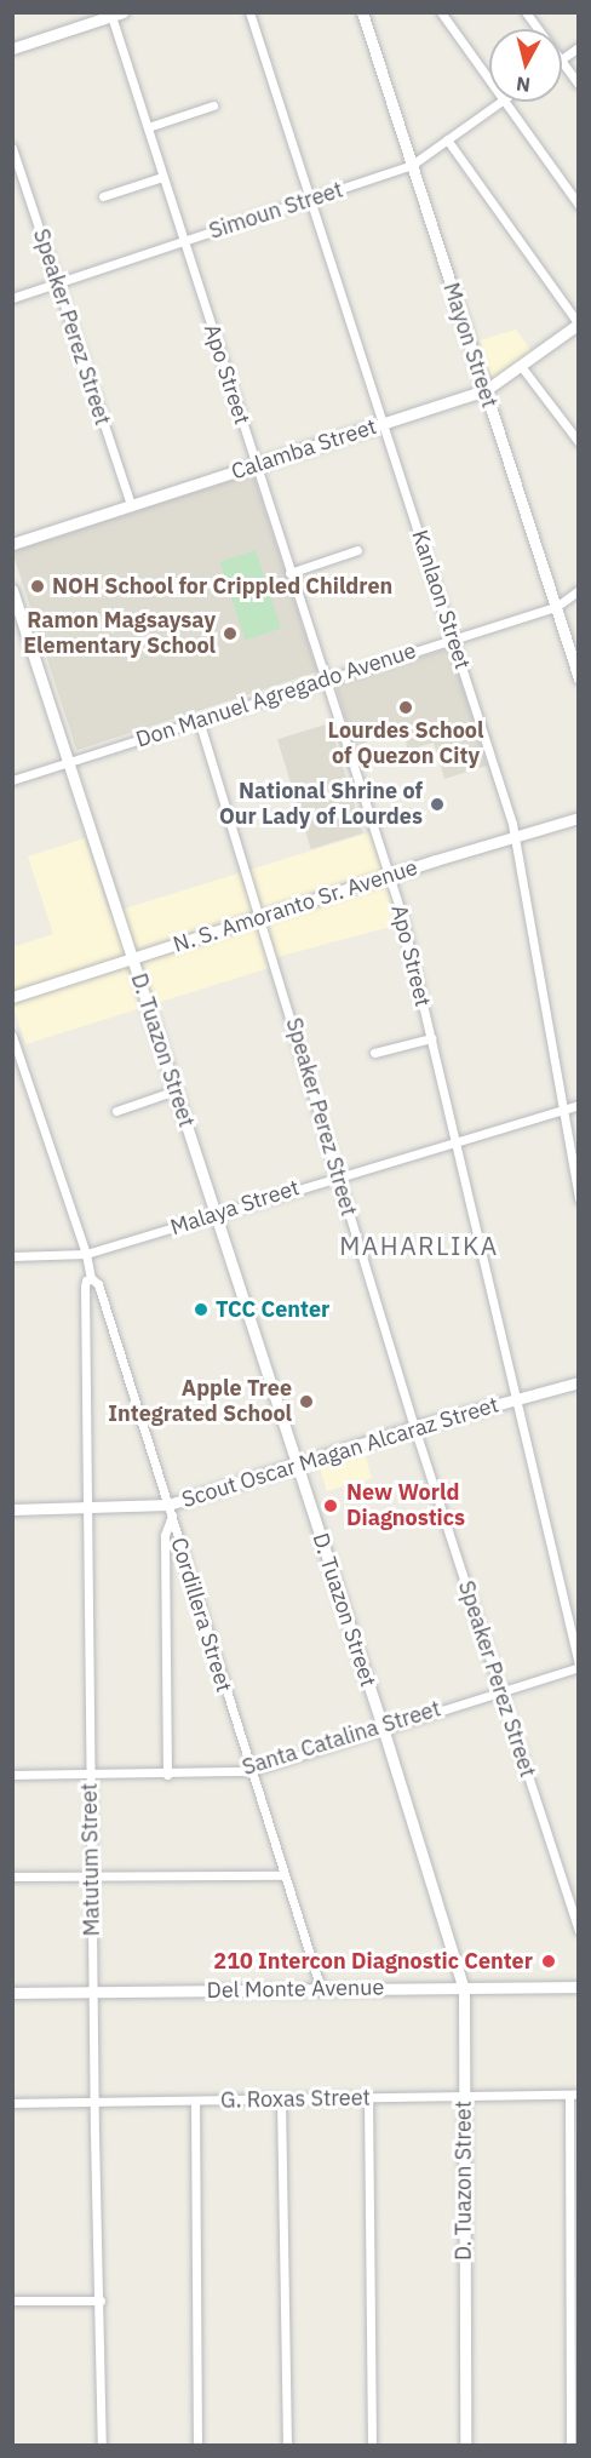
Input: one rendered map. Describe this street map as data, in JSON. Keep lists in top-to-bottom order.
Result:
{
  "streets": {
    "street": [
      "Simoun Street",
      "Speaker Perez Street",
      "Mayon Street",
      "Apo Street",
      "Calamba Street",
      "Kanlaon Street",
      "Don Manuel Agregado Avenue",
      "N. S. Amoranto Sr. Avenue",
      "D. Tuazon Street",
      "Malaya Street",
      "Scout Oscar Magan Alcaraz Street",
      "Cordillera Street",
      "Santa Catalina Street",
      "Matutum Street",
      "Del Monte Avenue",
      "G. Roxas Street"
    ]
  },
  "crossings": [
    ["Simoun Street", "Speaker Perez Street"],
    ["Simoun Street", "Mayon Street"],
    ["Simoun Street", "Apo Street"],
    ["Simoun Street", "Kanlaon Street"],
    ["Speaker Perez Street", "Calamba Street"],
    ["Speaker Perez Street", "Don Manuel Agregado Avenue"],
    ["Speaker Perez Street", "N. S. Amoranto Sr. Avenue"],
    ["Speaker Perez Street", "Malaya Street"],
    ["Speaker Perez Street", "Scout Oscar Magan Alcaraz Street"],
    ["Speaker Perez Street", "Santa Catalina Street"],
    ["Mayon Street", "Calamba Street"],
    ["Mayon Street", "Don Manuel Agregado Avenue"],
    ["Apo Street", "Calamba Street"],
    ["Apo Street", "Don Manuel Agregado Avenue"],
    ["Apo Street", "N. S. Amoranto Sr. Avenue"],
    ["Apo Street", "Malaya Street"],
    ["Apo Street", "Scout Oscar Magan Alcaraz Street"],
    ["Apo Street", "Santa Catalina Street"],
    ["Calamba Street", "Kanlaon Street"],
    ["Kanlaon Street", "Don Manuel Agregado Avenue"],
    ["Kanlaon Street", "N. S. Amoranto Sr. Avenue"],
    ["Kanlaon Street", "Malaya Street"],
    ["Don Manuel Agregado Avenue", "D. Tuazon Street"],
    ["N. S. Amoranto Sr. Avenue", "D. Tuazon Street"],
    ["D. Tuazon Street", "Malaya Street"],
    ["D. Tuazon Street", "Scout Oscar Magan Alcaraz Street"],
    ["D. Tuazon Street", "Santa Catalina Street"],
    ["D. Tuazon Street", "Del Monte Avenue"],
    ["D. Tuazon Street", "G. Roxas Street"],
    ["Malaya Street", "Cordillera Street"],
    ["Scout Oscar Magan Alcaraz Street", "Cordillera Street"],
    ["Scout Oscar Magan Alcaraz Street", "Matutum Street"],
    ["Cordillera Street", "Santa Catalina Street"],
    ["Cordillera Street", "Matutum Street"],
    ["Cordillera Street", "Del Monte Avenue"],
    ["Santa Catalina Street", "Matutum Street"],
    ["Matutum Street", "Del Monte Avenue"],
    ["Matutum Street", "G. Roxas Street"]
  ],
  "districts": ["MAHARLIKA"],
  "places": [
    "NOH School for Crippled Children",
    "Ramon Magsaysay Elementary School",
    "Lourdes School of Quezon City",
    "National Shrine of Our Lady of Lourdes",
    "TCC Center",
    "Apple Tree Integrated School",
    "New World Diagnostics",
    "210 Intercon Diagnostic Center"
  ],
  "north": "bottom"
}
